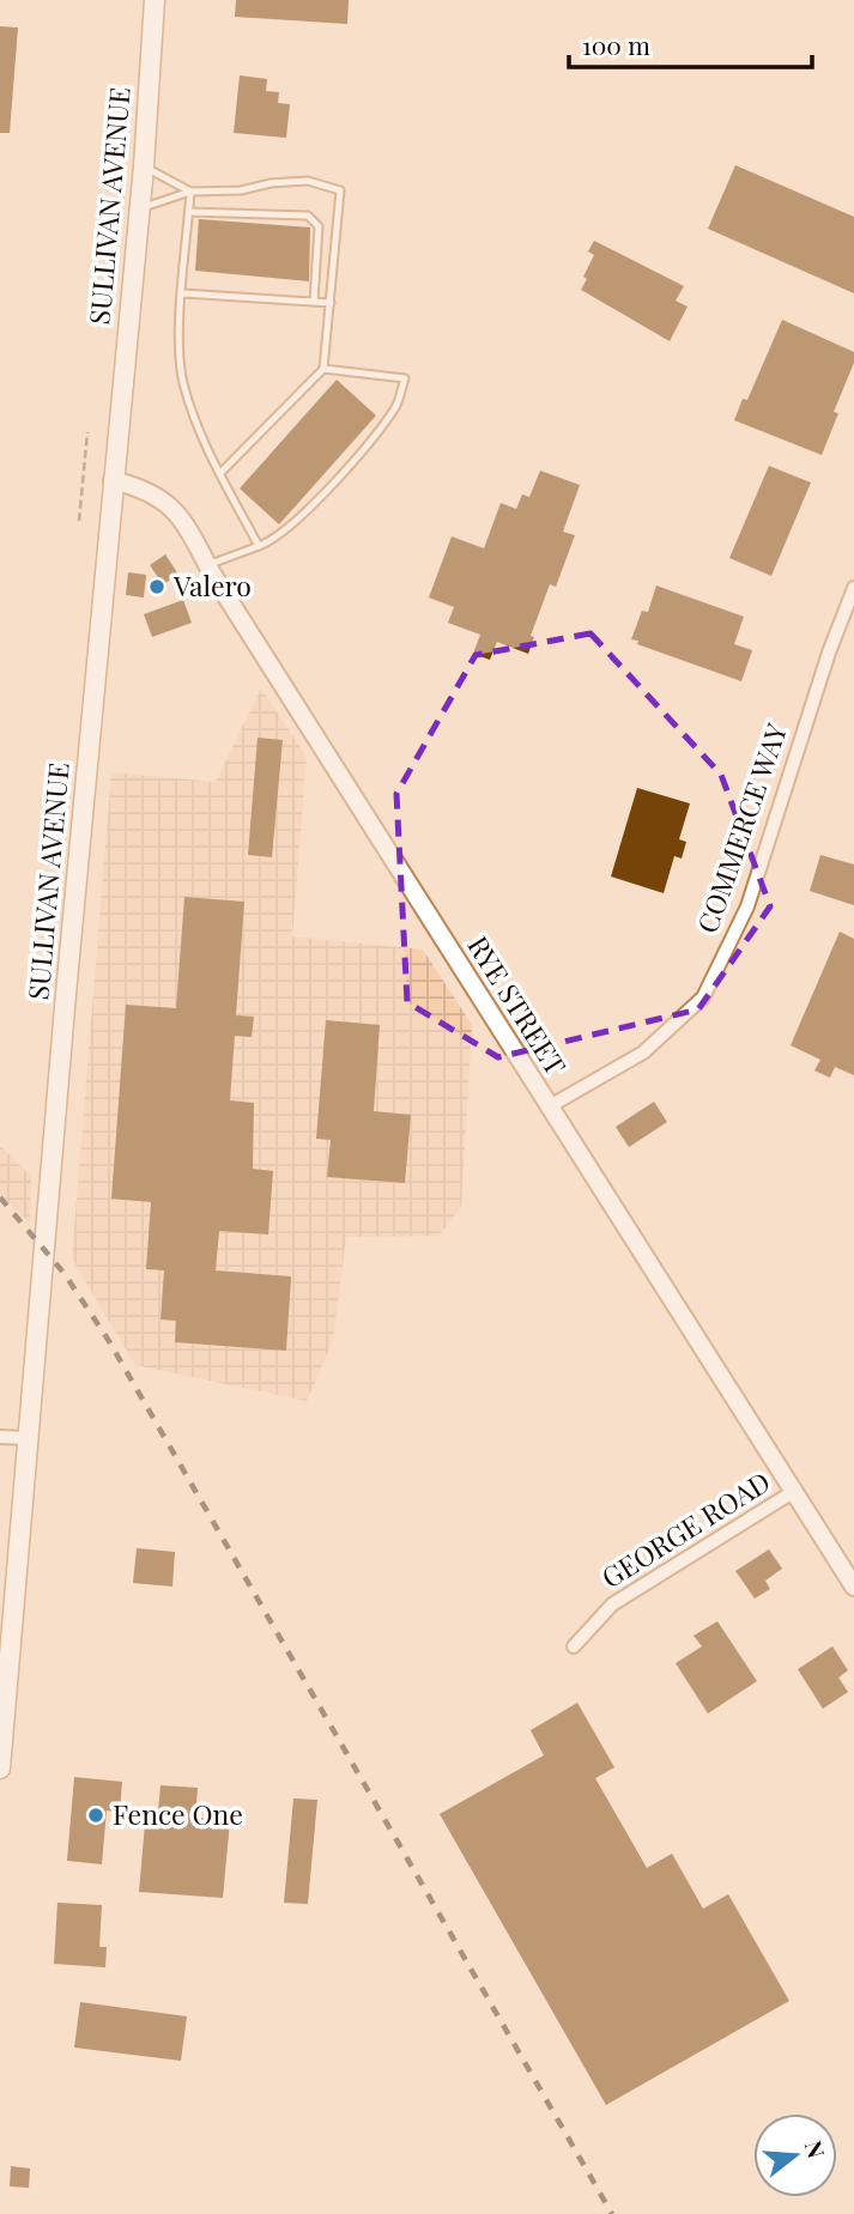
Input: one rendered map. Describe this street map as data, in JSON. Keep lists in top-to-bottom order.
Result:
{
  "streets": {
    "main road": ["SULLIVAN AVENUE"],
    "street": ["COMMERCE WAY", "RYE STREET", "GEORGE ROAD"]
  },
  "crossings": [
    ["SULLIVAN AVENUE", "RYE STREET"],
    ["COMMERCE WAY", "RYE STREET"],
    ["RYE STREET", "GEORGE ROAD"]
  ],
  "places": ["Valero", "Fence One"],
  "scale_bar": "100 m",
  "north": "right"
}
